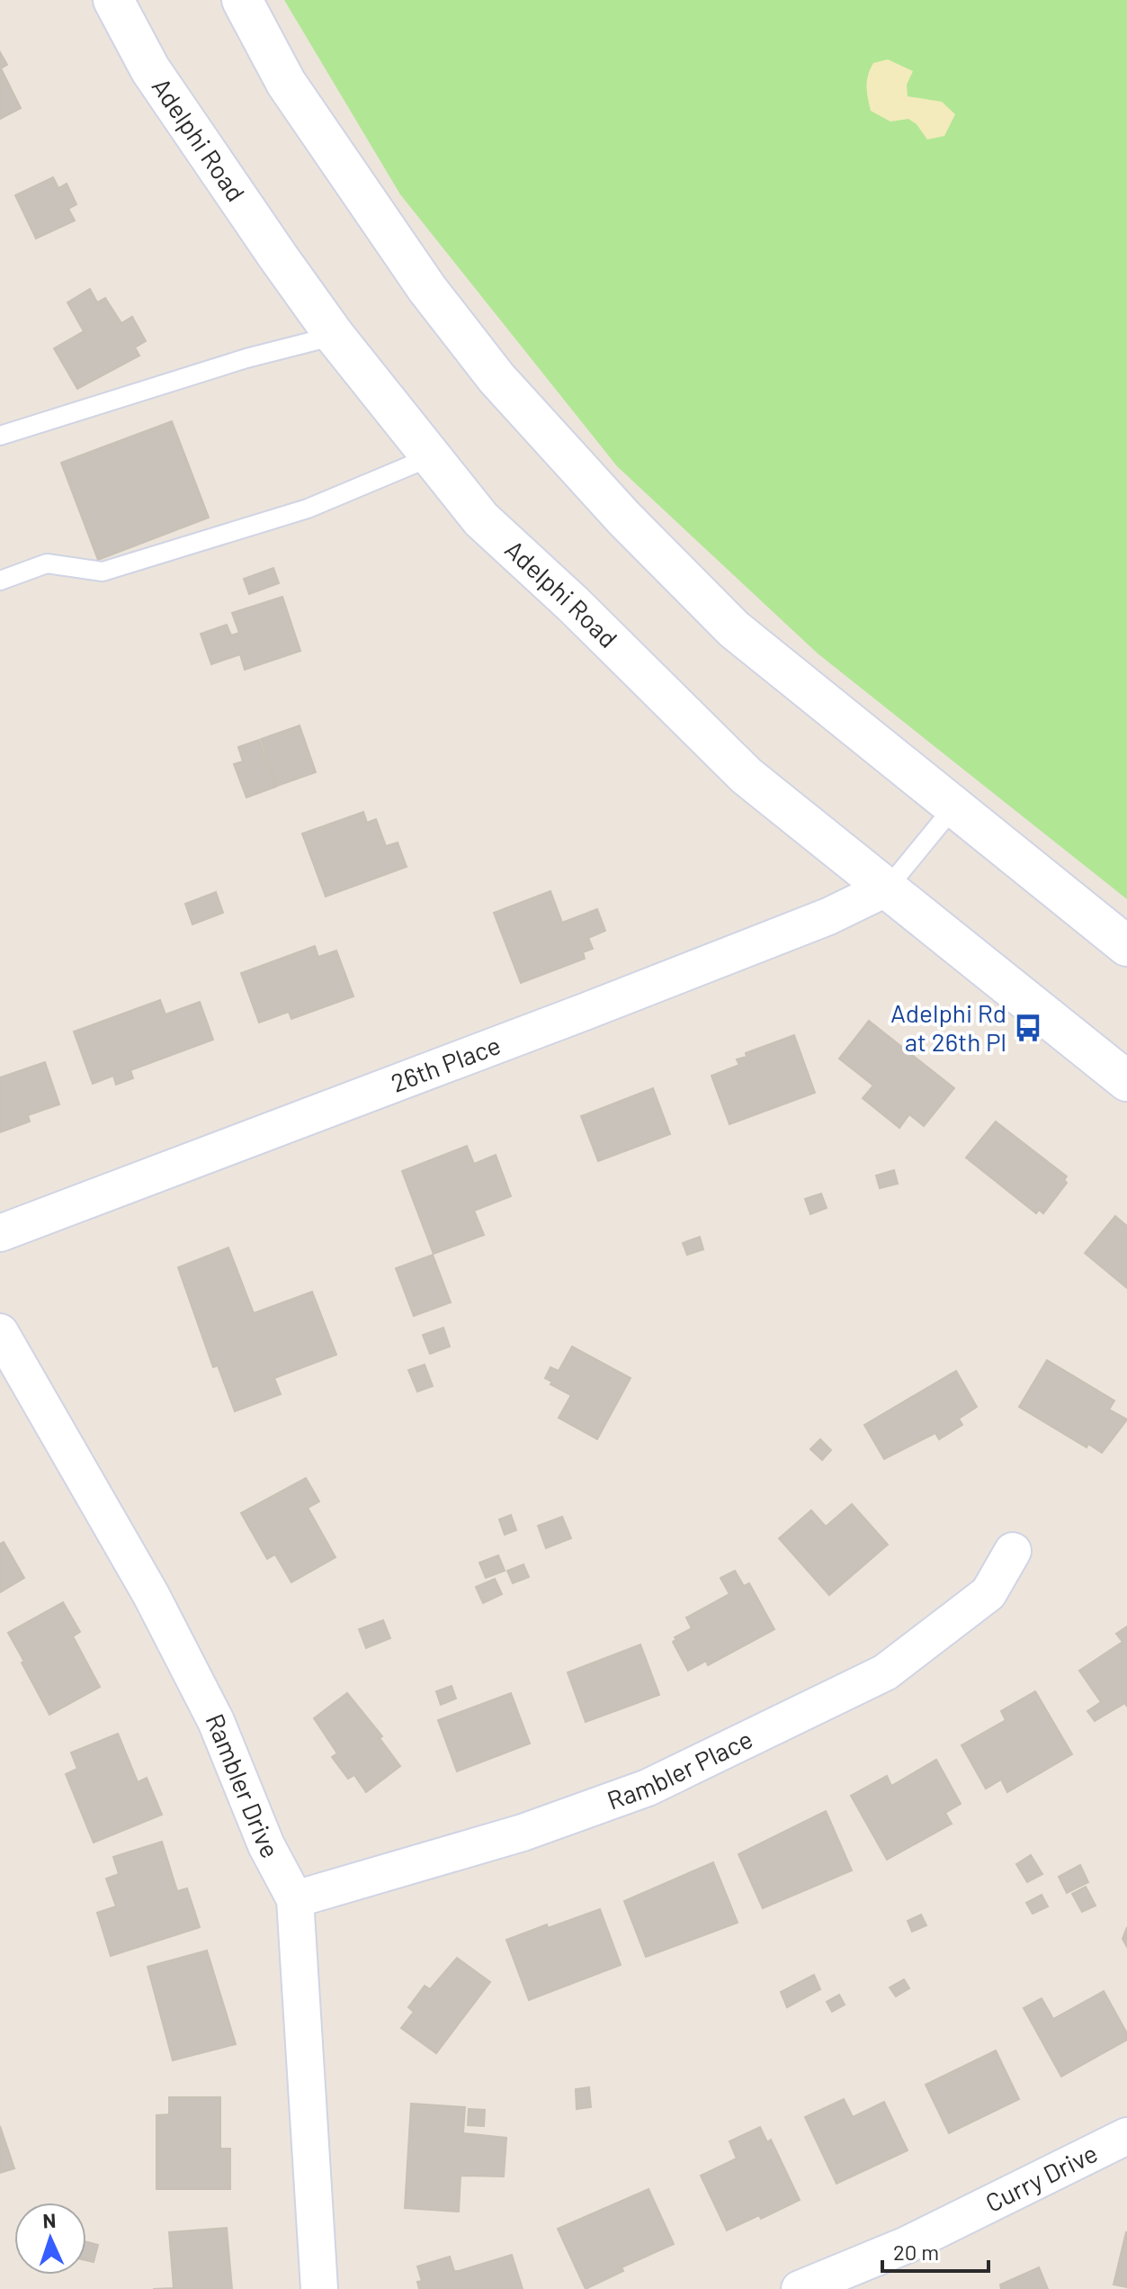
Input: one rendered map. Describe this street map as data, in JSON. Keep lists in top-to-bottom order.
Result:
{
  "streets": {
    "main road": ["Adelphi Road"],
    "street": [
      "26th Place",
      "Rambler Place",
      "Rambler Drive",
      "Curry Drive"
    ]
  },
  "crossings": [
    ["Adelphi Road", "26th Place"],
    ["Rambler Place", "Rambler Drive"]
  ],
  "places": {
    "bus stop": ["Adelphi Rd at 26th Pl"]
  },
  "scale_bar": "20 m",
  "north": "top"
}
